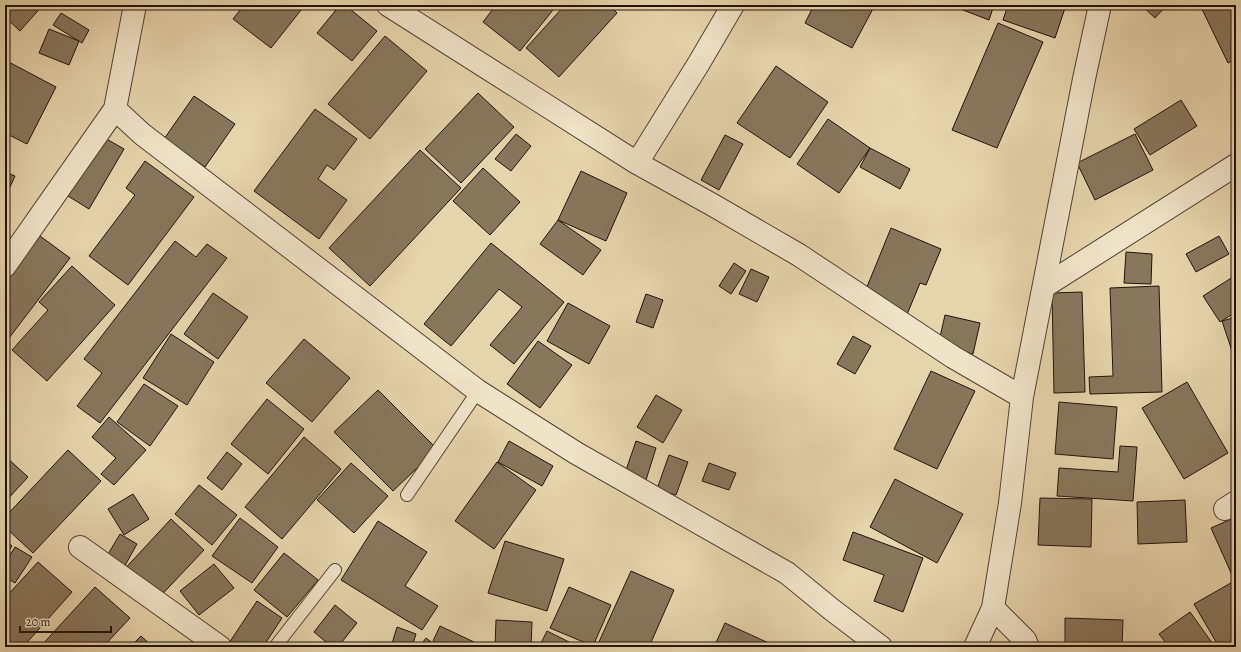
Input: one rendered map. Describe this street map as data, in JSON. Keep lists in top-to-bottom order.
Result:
{
  "scale_bar": "20 m"
}
